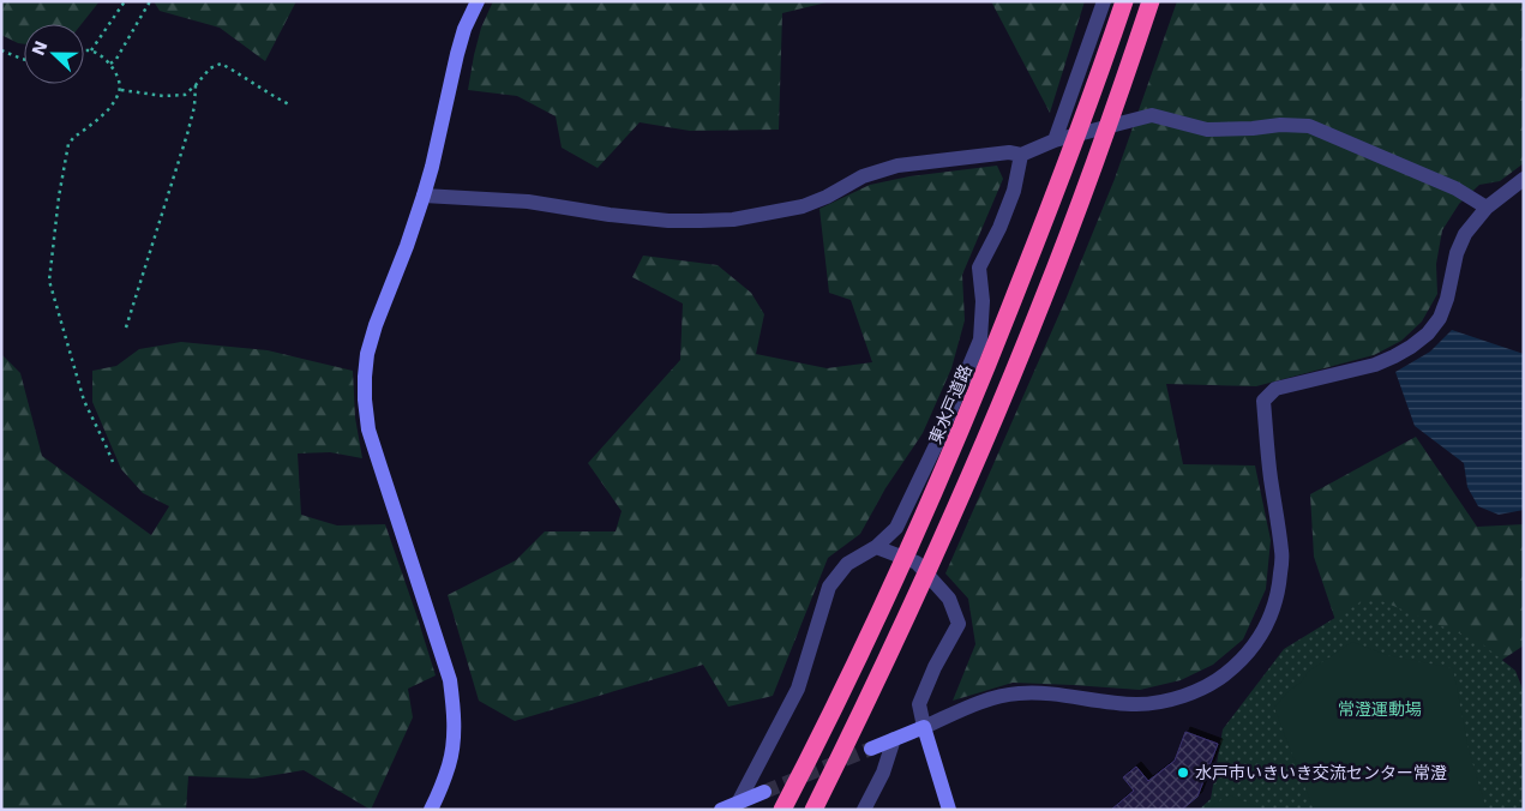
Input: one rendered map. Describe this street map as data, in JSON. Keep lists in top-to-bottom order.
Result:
{
  "streets": {
    "highway": ["東水戸道路"]
  },
  "parks": ["常澄運動場"],
  "places": ["水戸市いきいき交流センター常澄"],
  "north": "left"
}
